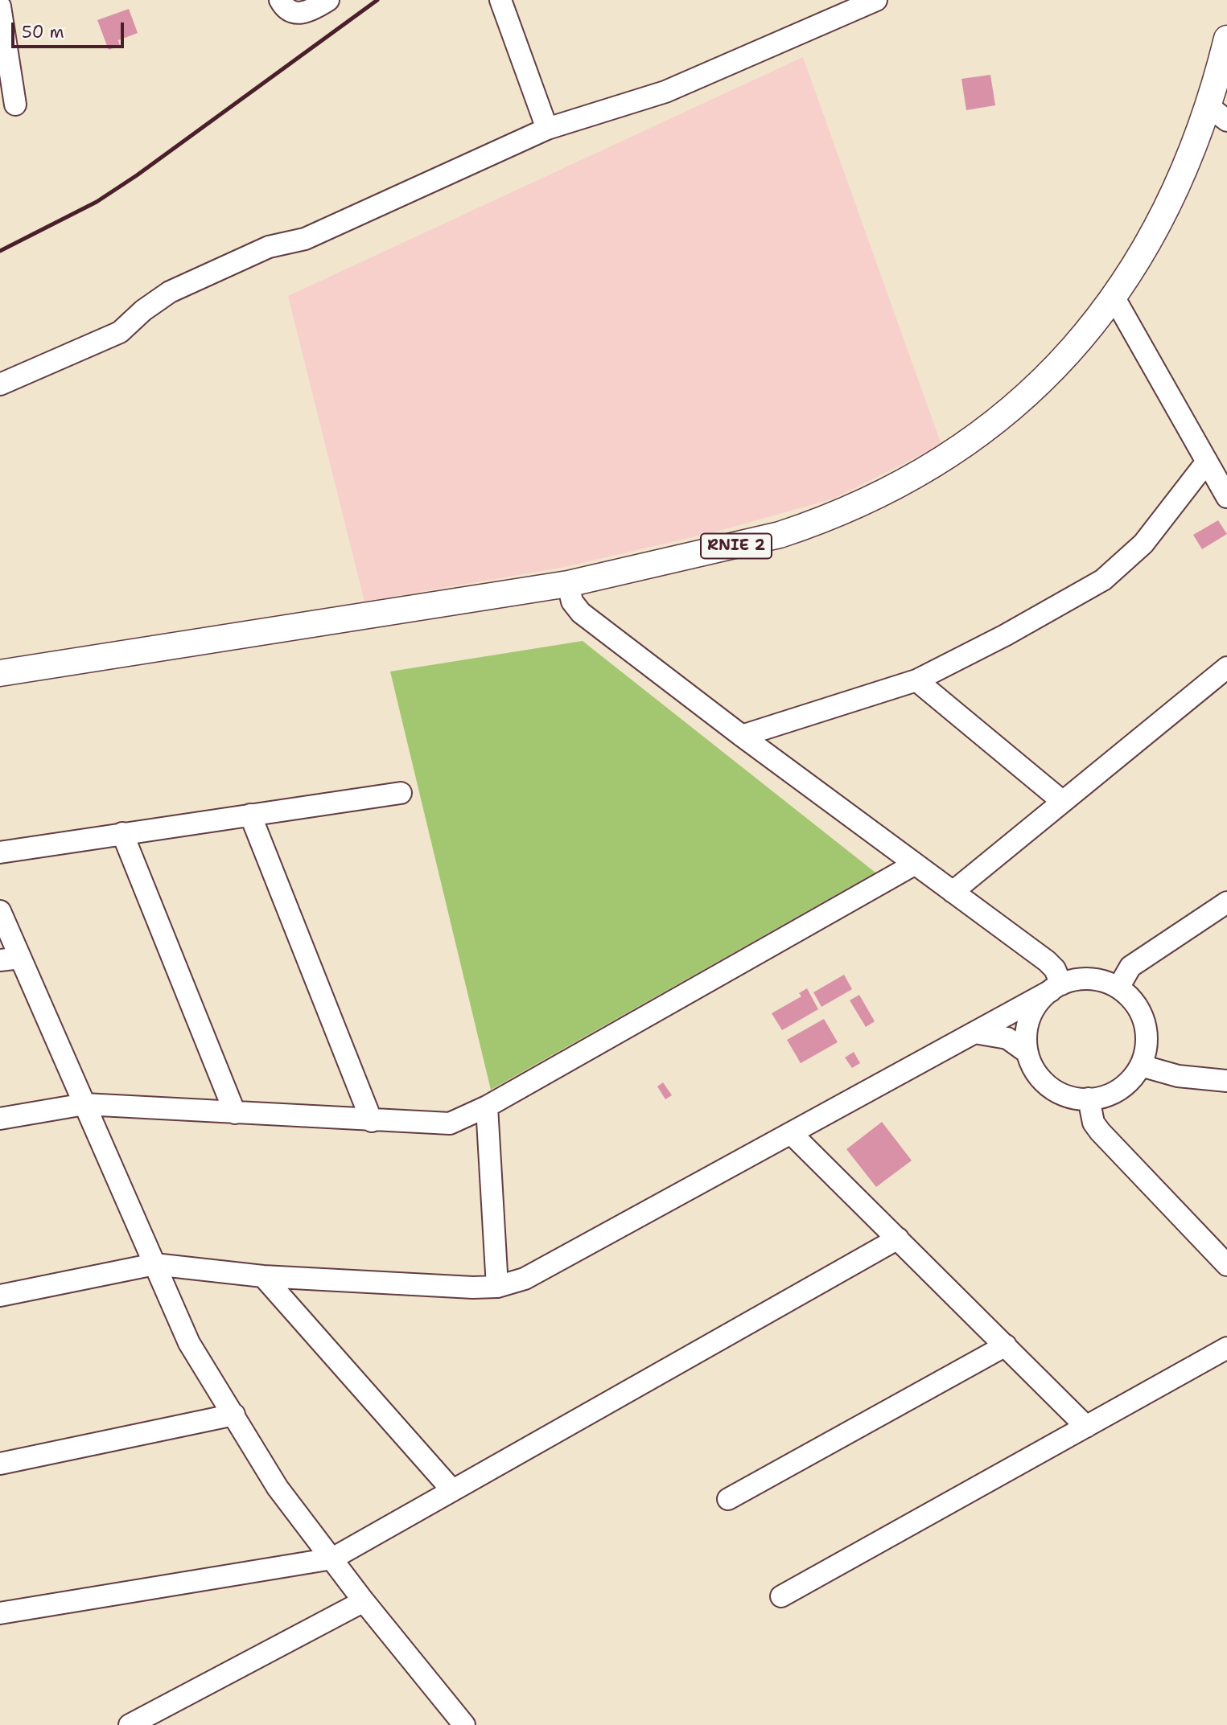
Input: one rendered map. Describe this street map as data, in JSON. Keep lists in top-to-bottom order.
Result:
{
  "streets": {
    "main road": ["RNIE 2"]
  },
  "scale_bar": "50 m"
}
